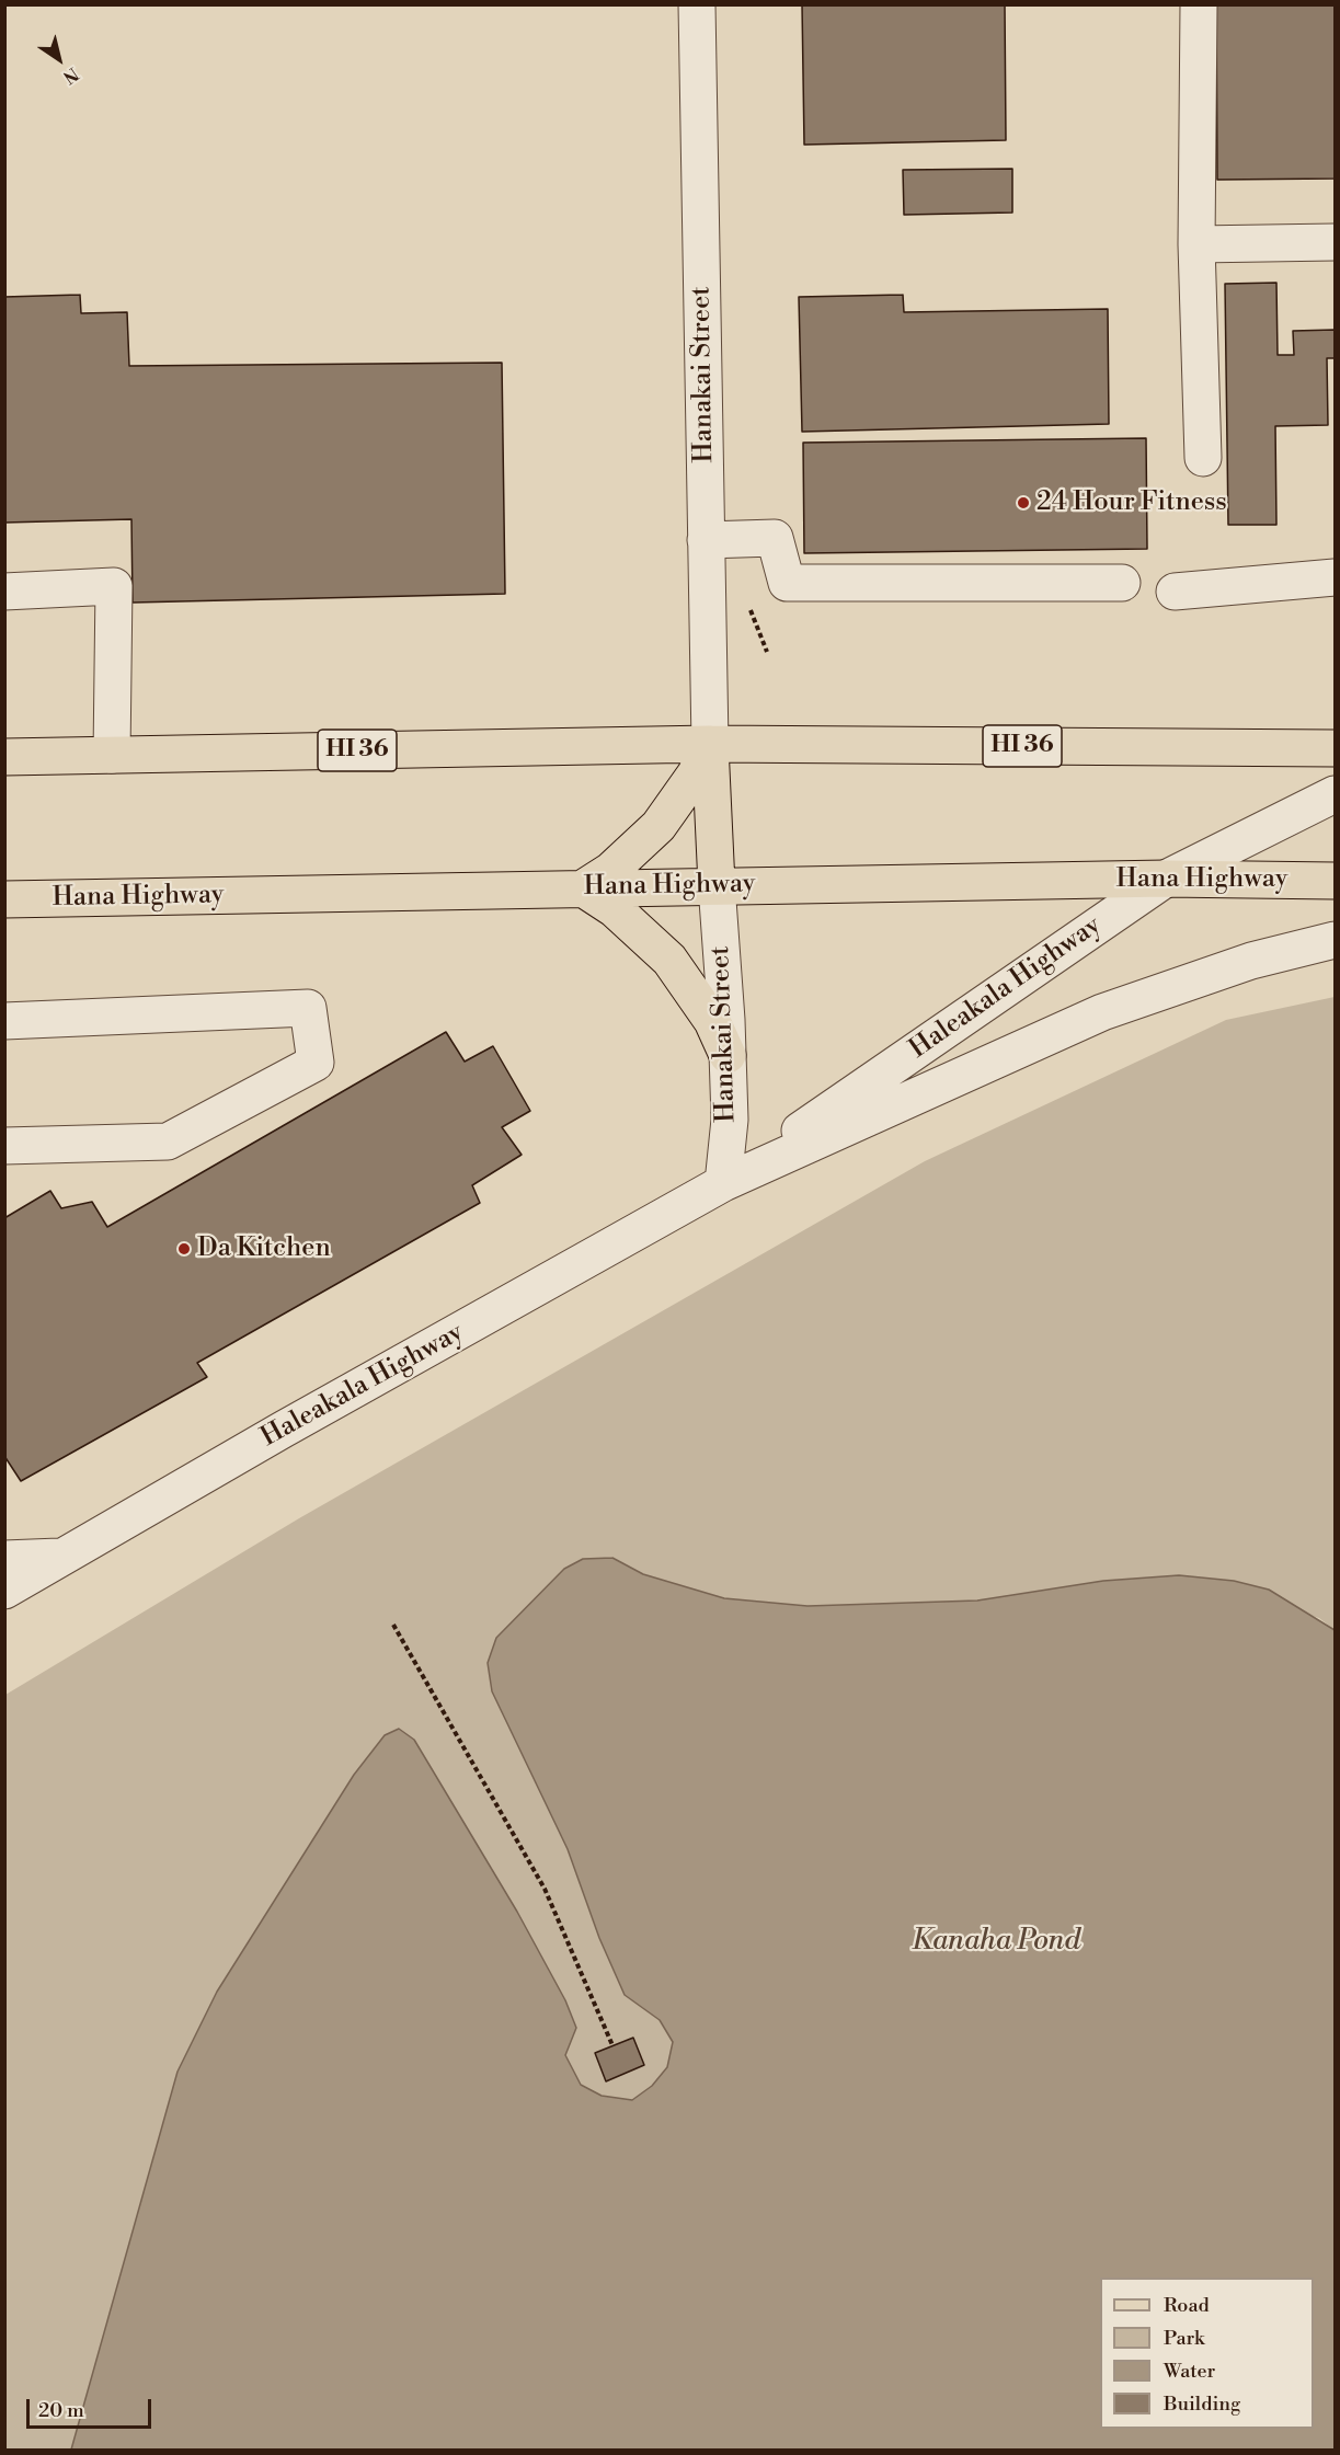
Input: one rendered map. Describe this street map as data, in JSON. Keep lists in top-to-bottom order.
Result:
{
  "streets": {
    "main road": ["HI 36", "Hana Highway"],
    "street": ["Hanakai Street", "Haleakala Highway"]
  },
  "crossings": [
    ["Hanakai Street", "HI 36"],
    ["Hanakai Street", "Hana Highway"],
    ["Hanakai Street", "Haleakala Highway"],
    ["Hana Highway", "Haleakala Highway"]
  ],
  "water": ["Kanaha Pond"],
  "places": ["24 Hour Fitness", "Da Kitchen"],
  "legend": [
    "Road",
    "Park",
    "Water",
    "Building"
  ],
  "scale_bar": "20 m",
  "north": "bottom right"
}
